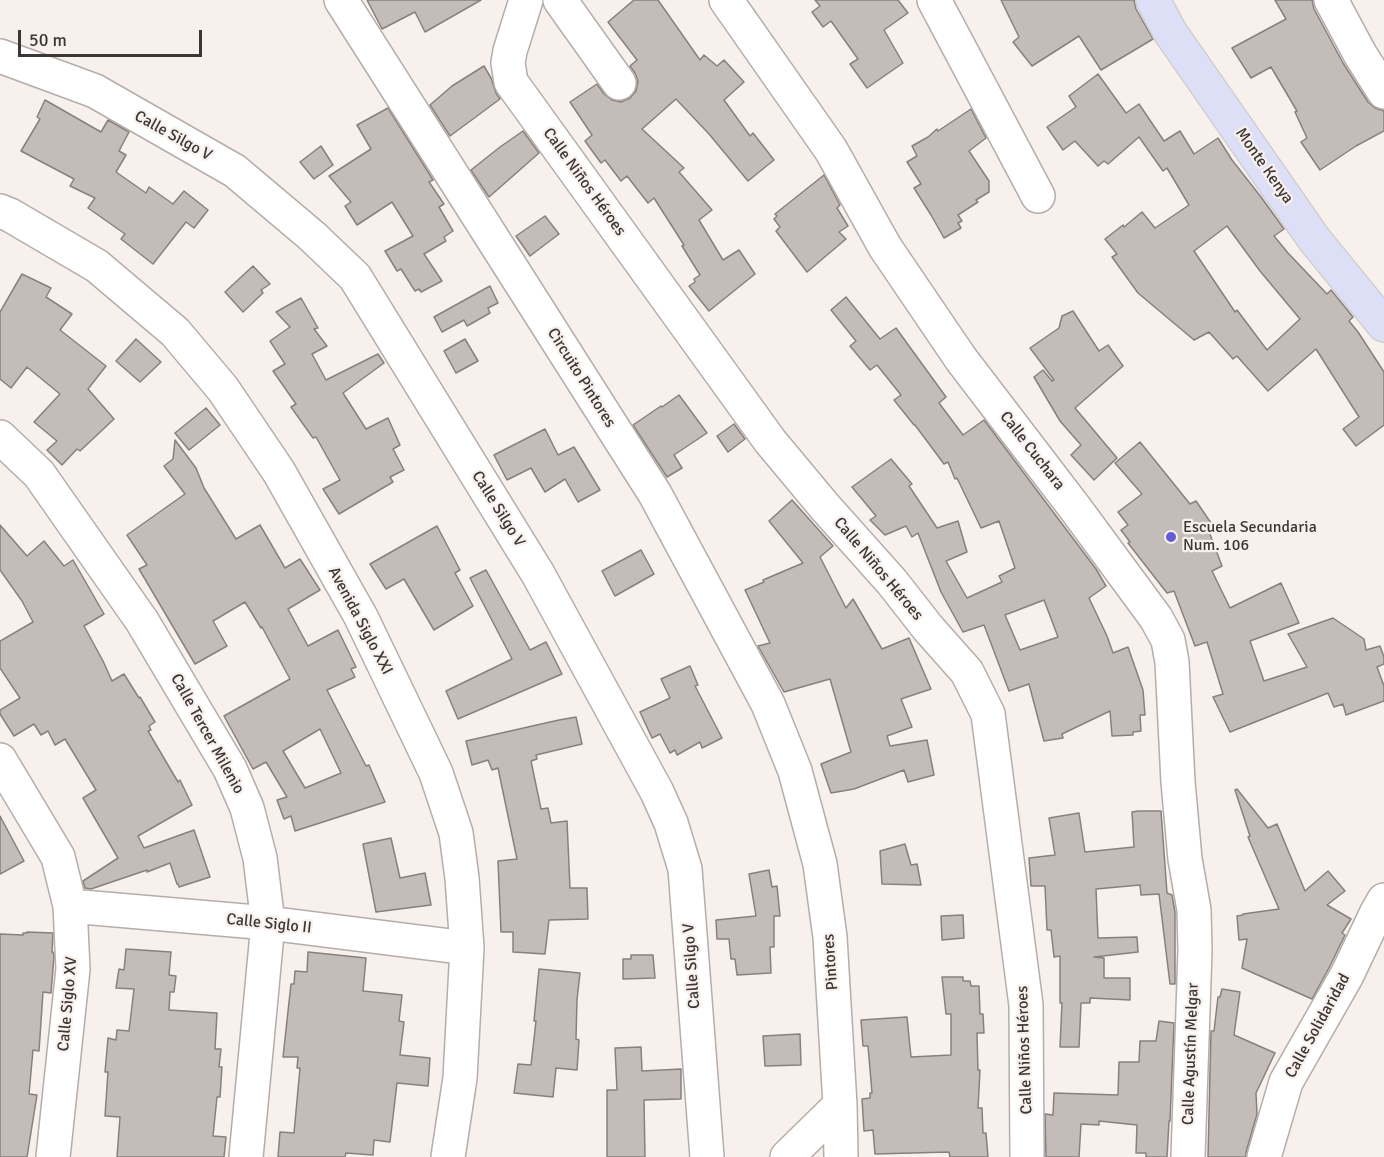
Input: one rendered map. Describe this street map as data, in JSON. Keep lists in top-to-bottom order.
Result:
{
  "streets": {
    "main road": ["Monte Kenya"],
    "street": [
      "Calle Silgo V",
      "Calle Niños Héroes",
      "Circuito Pintores",
      "Calle Cuchara",
      "Avenida Siglo XXI",
      "Calle Tercer Milenio",
      "Calle Siglo II",
      "Pintores",
      "Calle Siglo XV",
      "Calle Solidaridad",
      "Calle Agustín Melgar"
    ]
  },
  "crossings": [
    ["Circuito Pintores", "Pintores"],
    ["Calle Cuchara", "Calle Agustín Melgar"],
    ["Avenida Siglo XXI", "Calle Siglo II"],
    ["Calle Tercer Milenio", "Calle Siglo II"],
    ["Calle Siglo II", "Calle Siglo XV"]
  ],
  "places": ["Escuela Secundaria Num. 106"],
  "scale_bar": "50 m"
}
